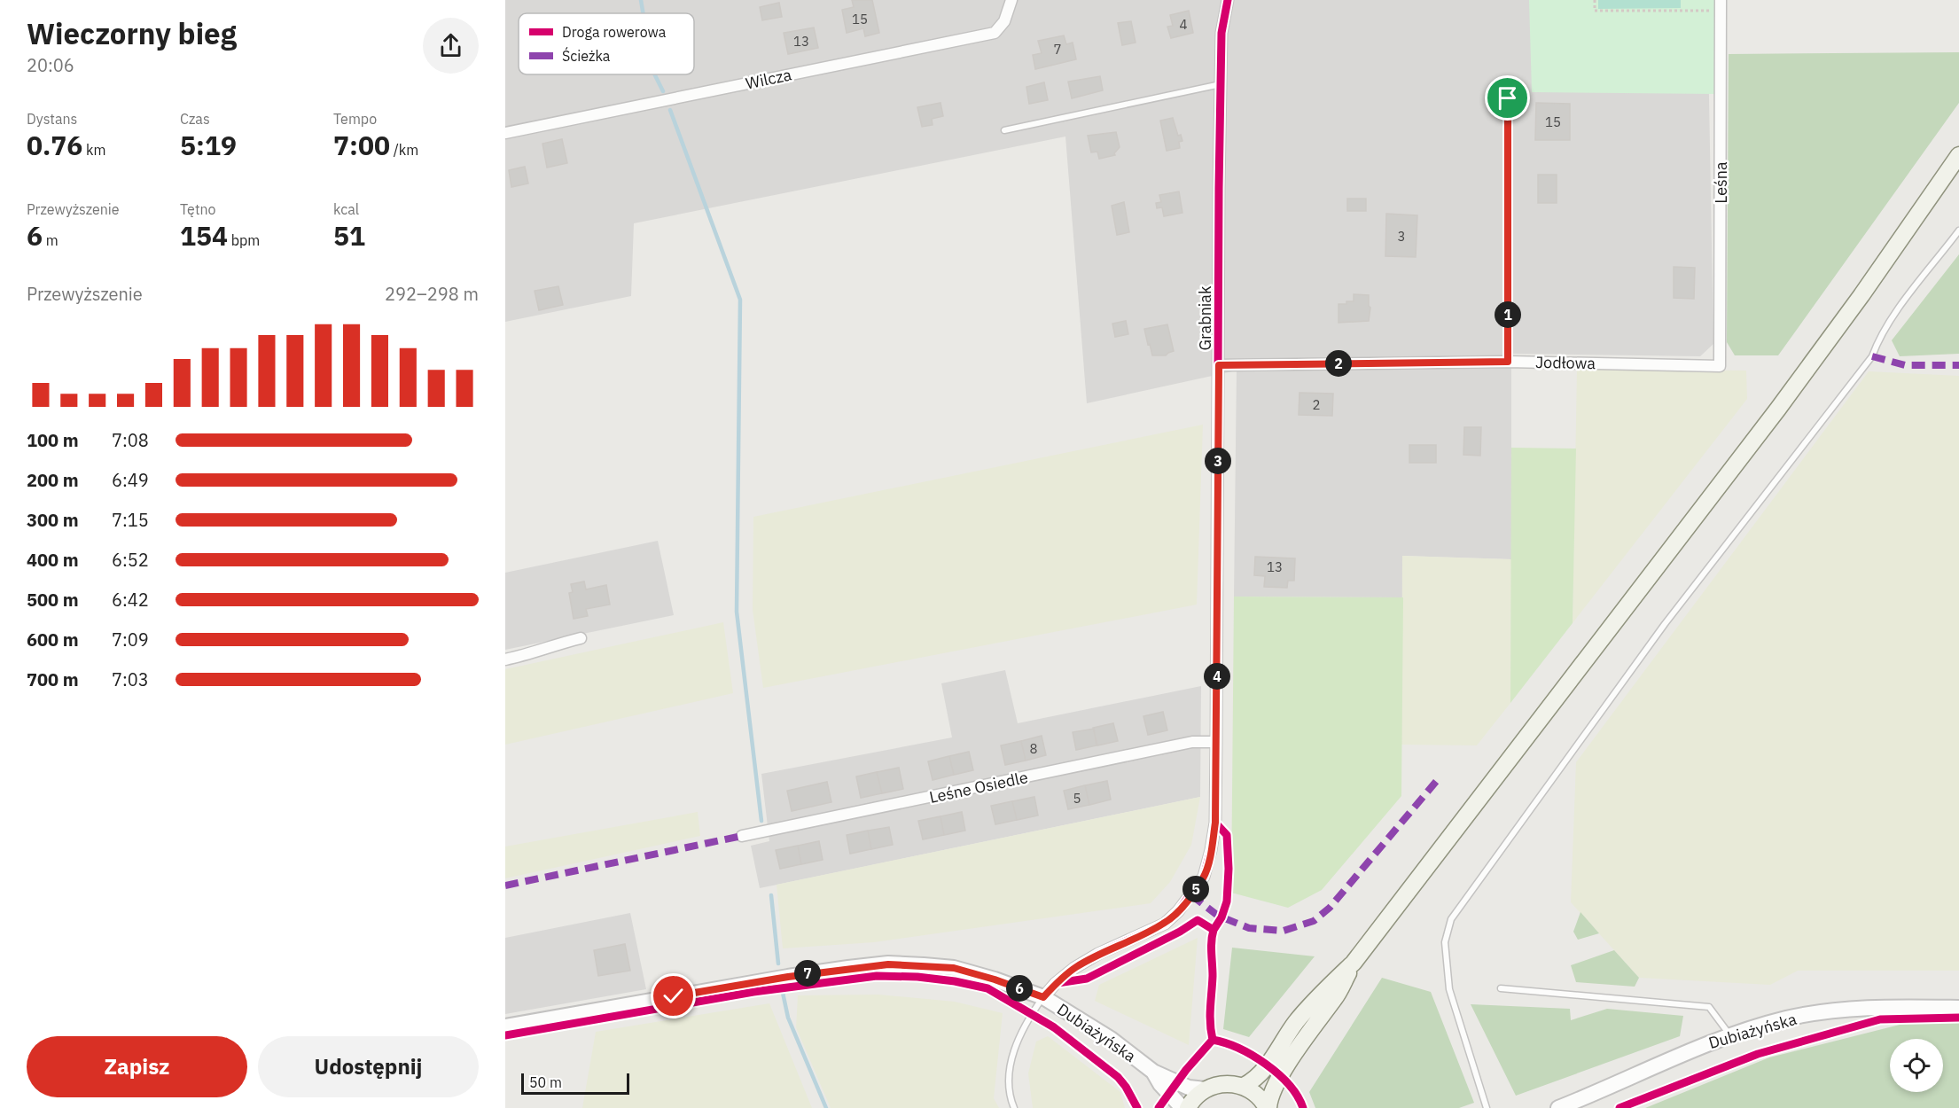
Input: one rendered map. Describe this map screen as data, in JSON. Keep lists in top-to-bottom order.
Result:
{
  "streets": {
    "street": [
      "Wilcza",
      "Leśna",
      "Grabniak",
      "Jodłowa",
      "Leśne Osiedle",
      "Dubiażyńska"
    ]
  },
  "crossings": [
    ["Leśna", "Jodłowa"],
    ["Grabniak", "Jodłowa"],
    ["Grabniak", "Leśne Osiedle"],
    ["Grabniak", "Dubiażyńska"]
  ],
  "house_numbers": [
    "15",
    "4",
    "13",
    "7",
    "15",
    "3",
    "2",
    "13",
    "8",
    "5"
  ],
  "legend": ["Droga rowerowa", "Ścieżka"],
  "scale_bar": "50 m",
  "page": {
    "heading": ["Wieczorny bieg", "20:06"],
    "stats": [
      ["Dystans", "0.76 km"],
      ["Czas", "5:19"],
      ["Tempo", "7:00 /km"],
      ["Przewyższenie", "6 m"],
      ["Tętno", "154 bpm"],
      ["kcal", "51"]
    ],
    "chart": ["Przewyższenie", "292–298 m"],
    "pins": [
      "1",
      "2",
      "3",
      "4",
      "5",
      "7",
      "6"
    ],
    "list": [
      {
        "name": "100 m",
        "note": "7:08"
      },
      {
        "name": "200 m",
        "note": "6:49"
      },
      {
        "name": "300 m",
        "note": "7:15"
      },
      {
        "name": "400 m",
        "note": "6:52"
      },
      {
        "name": "500 m",
        "note": "6:42"
      },
      {
        "name": "600 m",
        "note": "7:09"
      },
      {
        "name": "700 m",
        "note": "7:03"
      }
    ],
    "buttons": ["Zapisz", "Udostępnij"],
    "scale": "50 m"
  }
}
